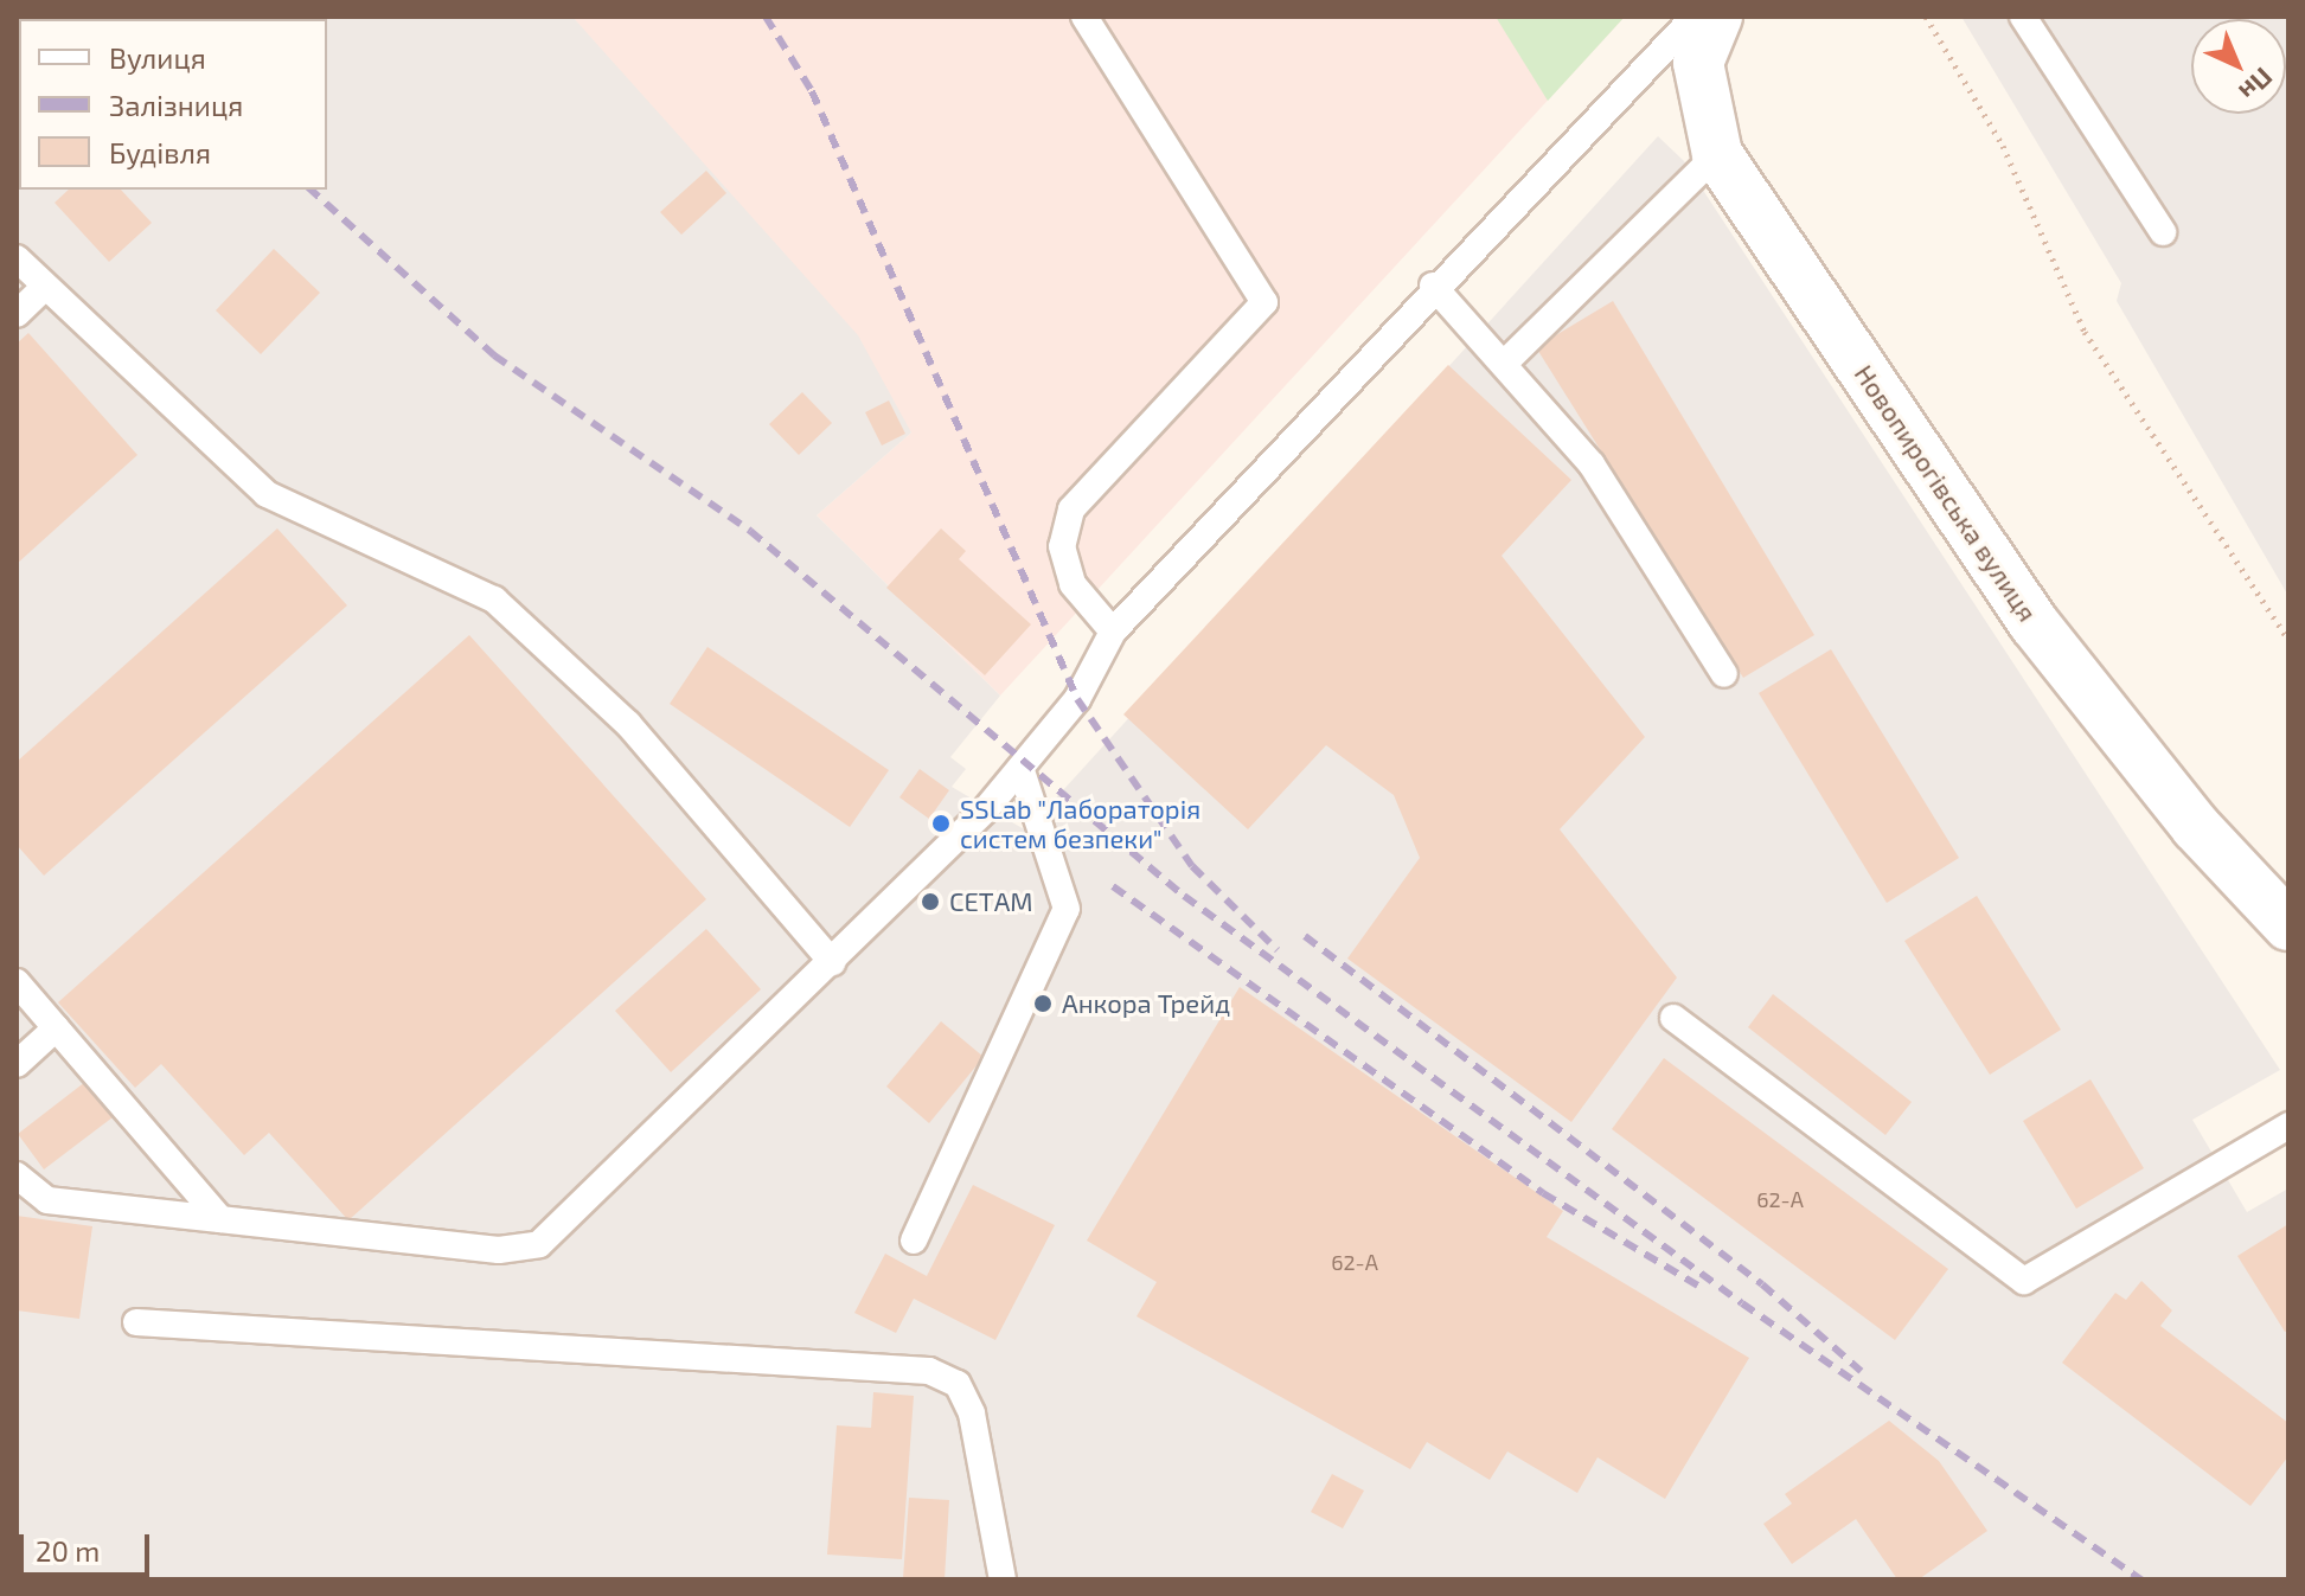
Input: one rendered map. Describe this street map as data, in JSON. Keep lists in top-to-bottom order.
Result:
{
  "streets": {
    "street": ["Новопирогівська вулиця"]
  },
  "places": ["SSLab \"Лабораторія систем безпеки\"", "СЕТАМ", "Анкора Трейд"],
  "house_numbers": ["62-А", "62-А"],
  "legend": ["Вулиця", "Залізниця", "Будівля"],
  "scale_bar": "20 m",
  "north": "bottom right"
}
